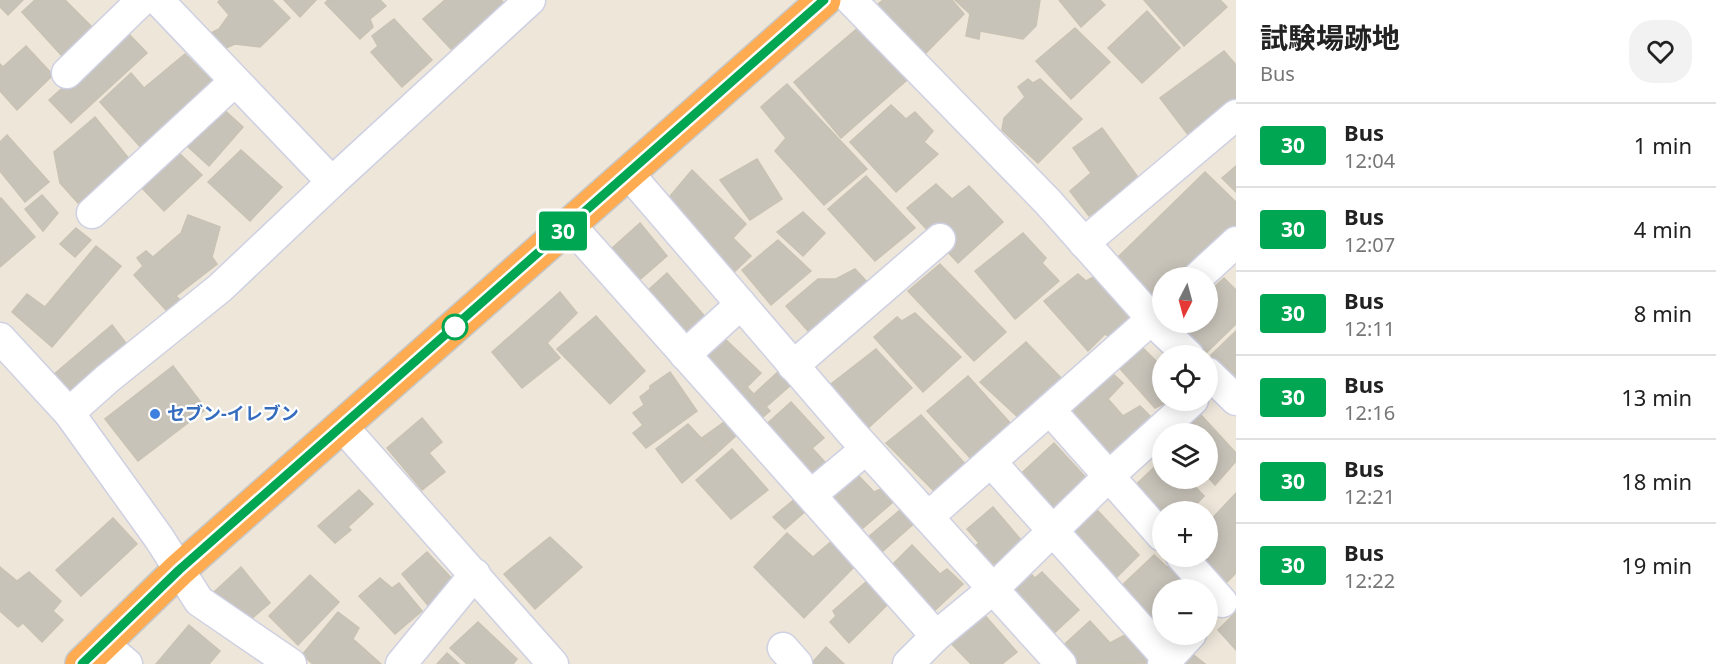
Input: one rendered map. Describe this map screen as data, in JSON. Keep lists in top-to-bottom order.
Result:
{
  "places": ["セブン-イレブン"],
  "lines": ["bus line 30"],
  "north": "bottom",
  "page": {
    "on_map": "30",
    "heading": ["試験場跡地", "Bus"],
    "list": [
      {
        "mark": "30",
        "name": "Bus",
        "note": "12:04",
        "value": "1 min"
      },
      {
        "mark": "30",
        "name": "Bus",
        "note": "12:07",
        "value": "4 min"
      },
      {
        "mark": "30",
        "name": "Bus",
        "note": "12:11",
        "value": "8 min"
      },
      {
        "mark": "30",
        "name": "Bus",
        "note": "12:16",
        "value": "13 min"
      },
      {
        "mark": "30",
        "name": "Bus",
        "note": "12:21",
        "value": "18 min"
      },
      {
        "mark": "30",
        "name": "Bus",
        "note": "12:22",
        "value": "19 min"
      }
    ],
    "map_buttons": ["+", "−"]
  }
}
